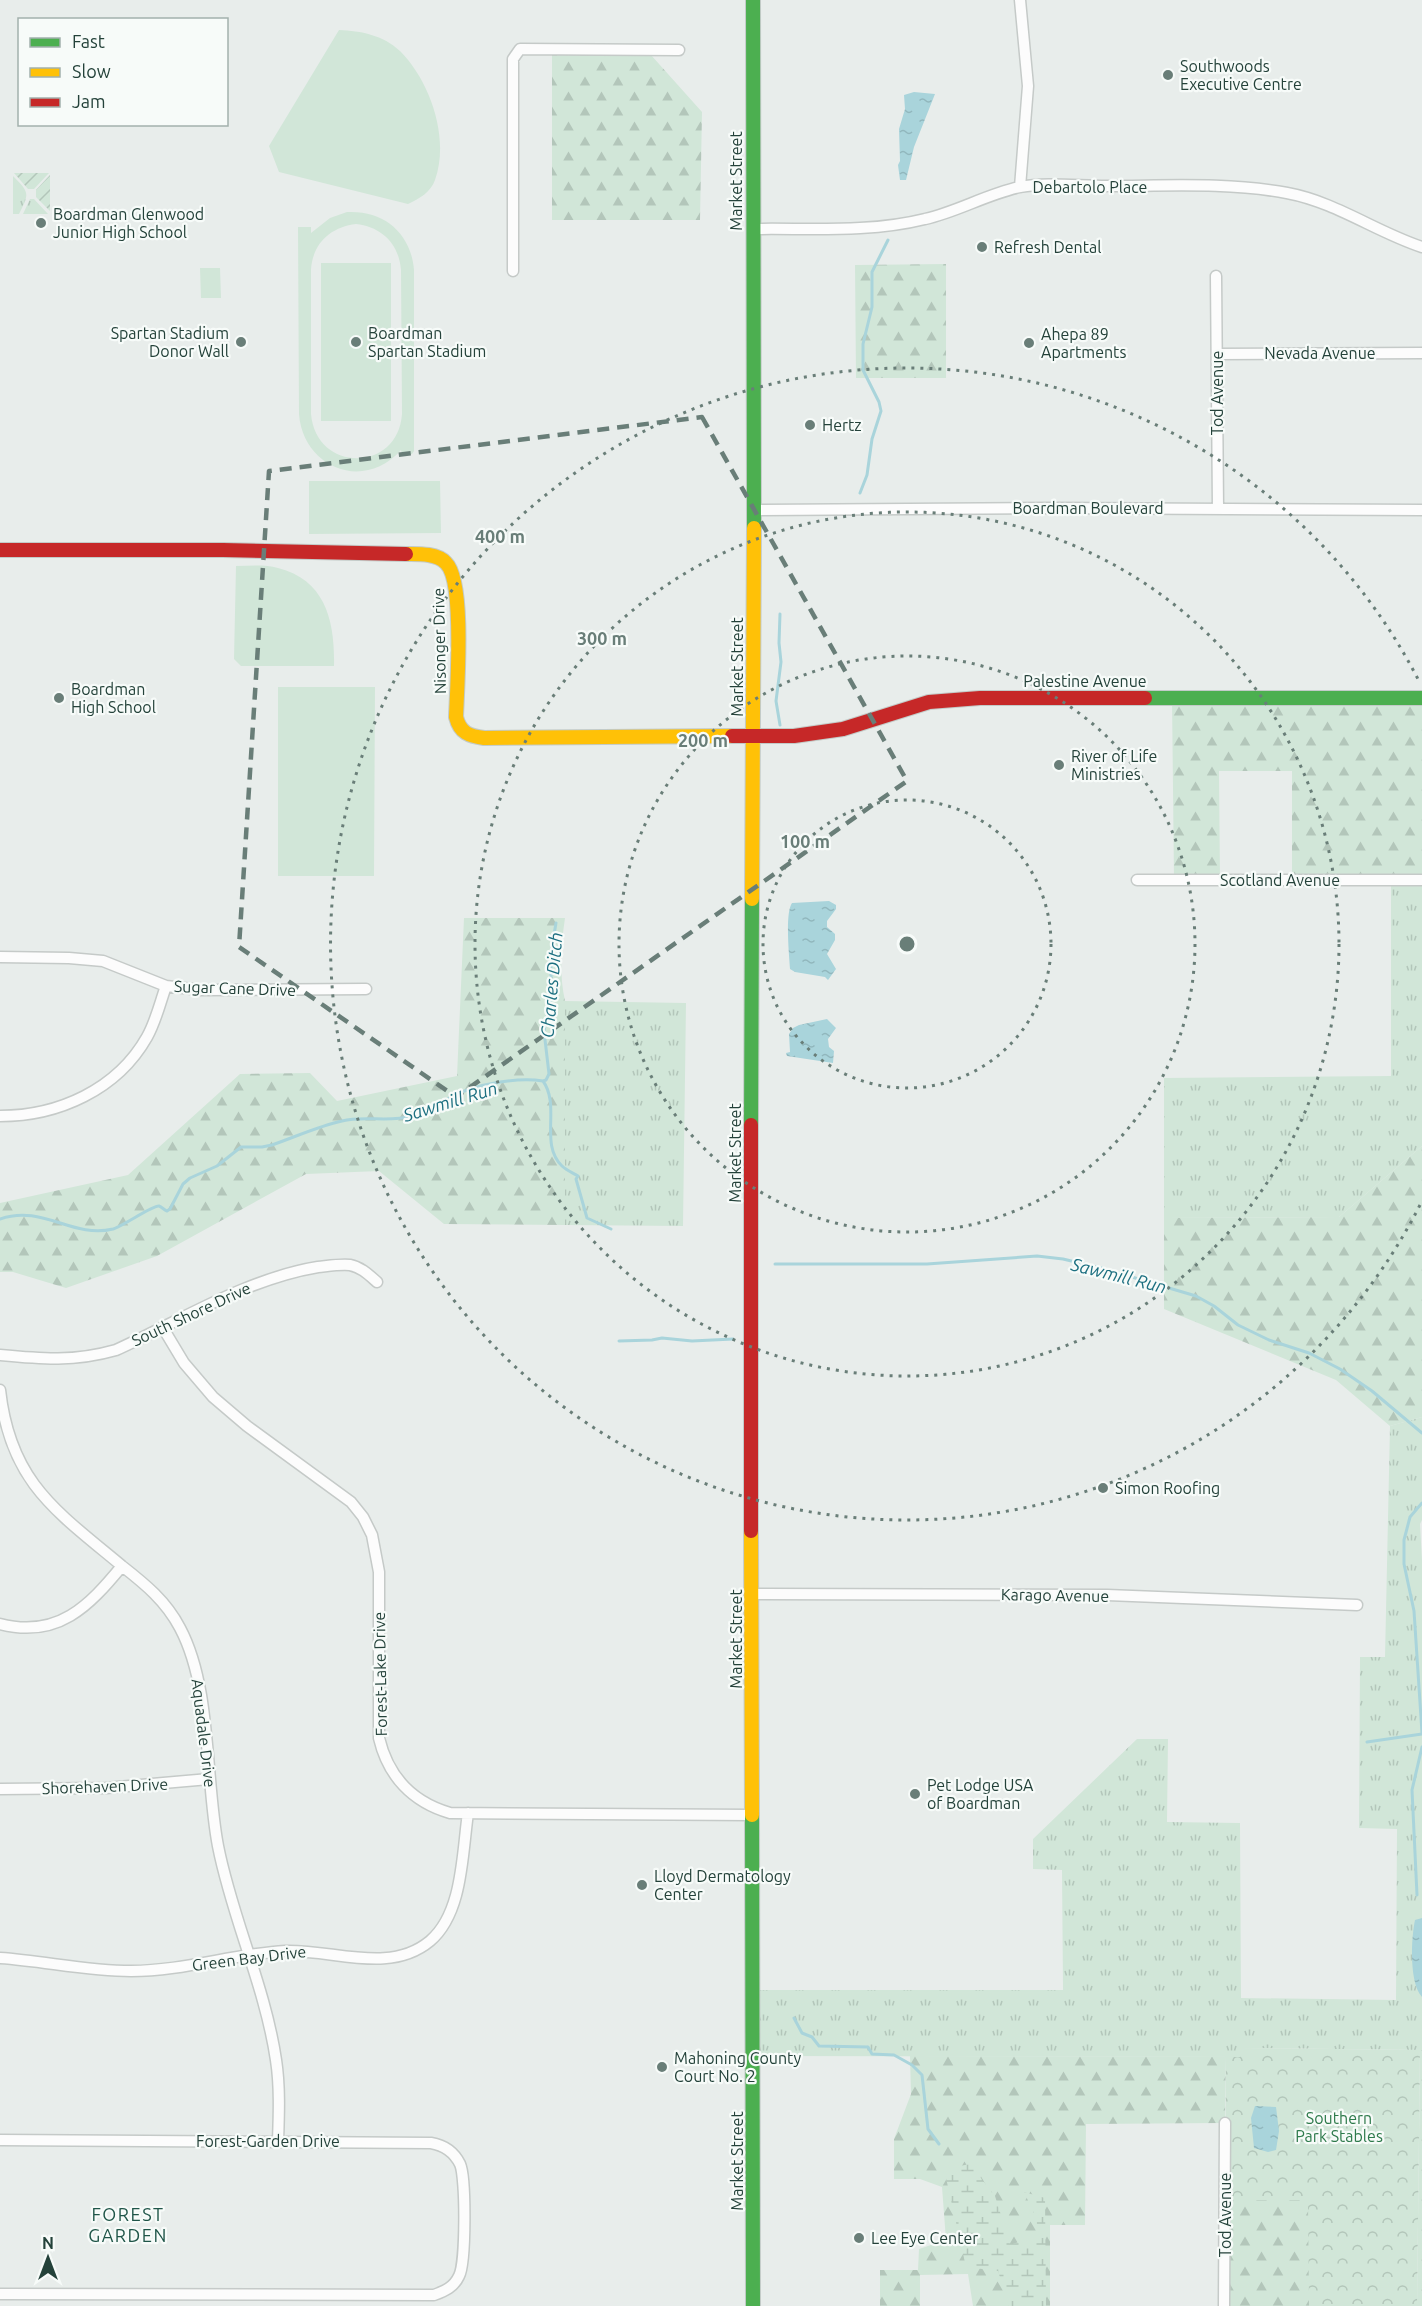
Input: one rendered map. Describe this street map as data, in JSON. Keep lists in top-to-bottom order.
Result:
{
  "streets": {
    "main road": ["Market Street", "Nisonger Drive", "Palestine Avenue"],
    "street": [
      "Debartolo Place",
      "Nevada Avenue",
      "Tod Avenue",
      "Boardman Boulevard",
      "Scotland Avenue",
      "Sugar Cane Drive",
      "South Shore Drive",
      "Karago Avenue",
      "Forest-Lake Drive",
      "Aquadale Drive",
      "Shorehaven Drive",
      "Green Bay Drive",
      "Forest-Garden Drive"
    ]
  },
  "crossings": [
    ["Market Street", "Debartolo Place"],
    ["Market Street", "Boardman Boulevard"],
    ["Market Street", "Nisonger Drive"],
    ["Market Street", "Palestine Avenue"],
    ["Market Street", "Karago Avenue"],
    ["Market Street", "Forest-Lake Drive"],
    ["Nevada Avenue", "Tod Avenue"],
    ["Tod Avenue", "Boardman Boulevard"],
    ["Nisonger Drive", "Palestine Avenue"],
    ["South Shore Drive", "Forest-Lake Drive"],
    ["Forest-Lake Drive", "Green Bay Drive"],
    ["Aquadale Drive", "Shorehaven Drive"],
    ["Aquadale Drive", "Green Bay Drive"],
    ["Aquadale Drive", "Forest-Garden Drive"]
  ],
  "districts": ["FOREST GARDEN"],
  "water": ["Charles Ditch", "Sawmill Run"],
  "parks": ["Southern Park Stables"],
  "places": [
    "Southwoods Executive Centre",
    "Boardman Glenwood Junior High School",
    "Refresh Dental",
    "Spartan Stadium Donor Wall",
    "Boardman Spartan Stadium",
    "Ahepa 89 Apartments",
    "Hertz",
    "Boardman High School",
    "River of Life Ministries",
    "Simon Roofing",
    "Pet Lodge USA of Boardman",
    "Lloyd Dermatology Center",
    "Mahoning County Court No. 2",
    "Lee Eye Center"
  ],
  "legend": ["Fast", "Slow", "Jam"],
  "north": "top",
  "rings": [
    "400 m",
    "300 m",
    "200 m",
    "100 m"
  ]
}
